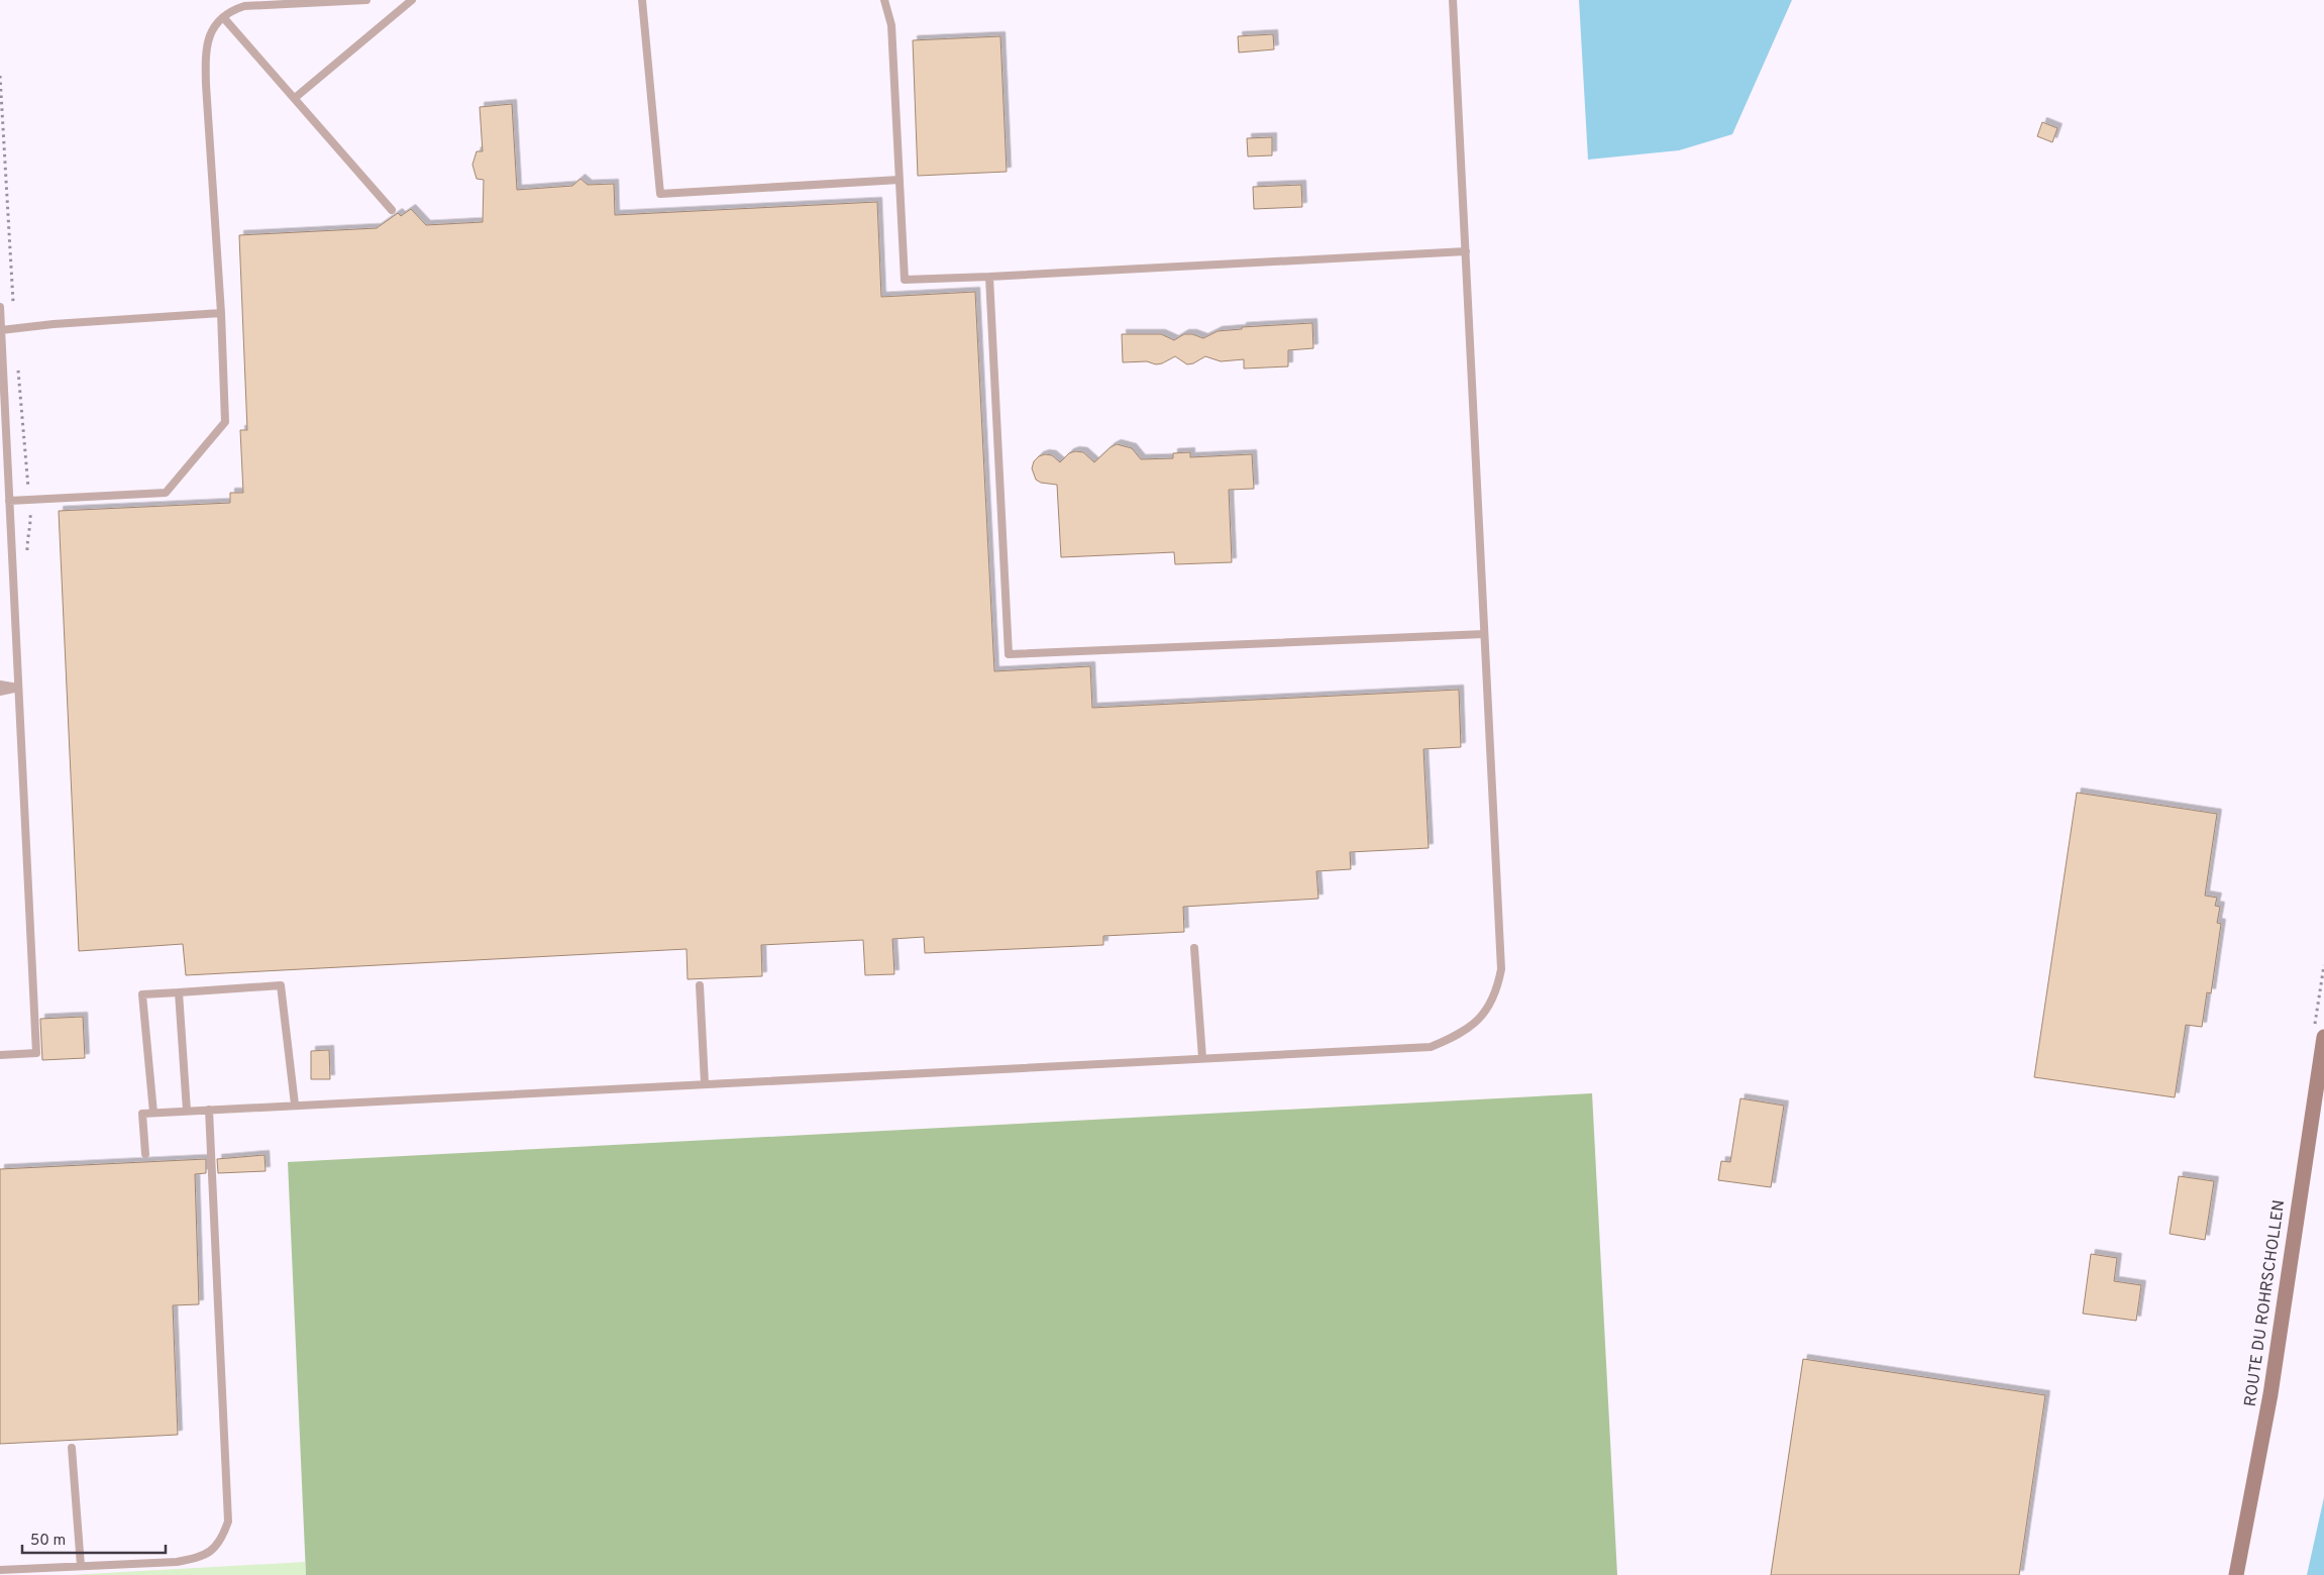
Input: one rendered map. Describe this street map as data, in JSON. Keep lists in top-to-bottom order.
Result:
{
  "streets": {
    "street": ["ROUTE DU ROHRSCHOLLEN"]
  },
  "scale_bar": "50 m"
}
